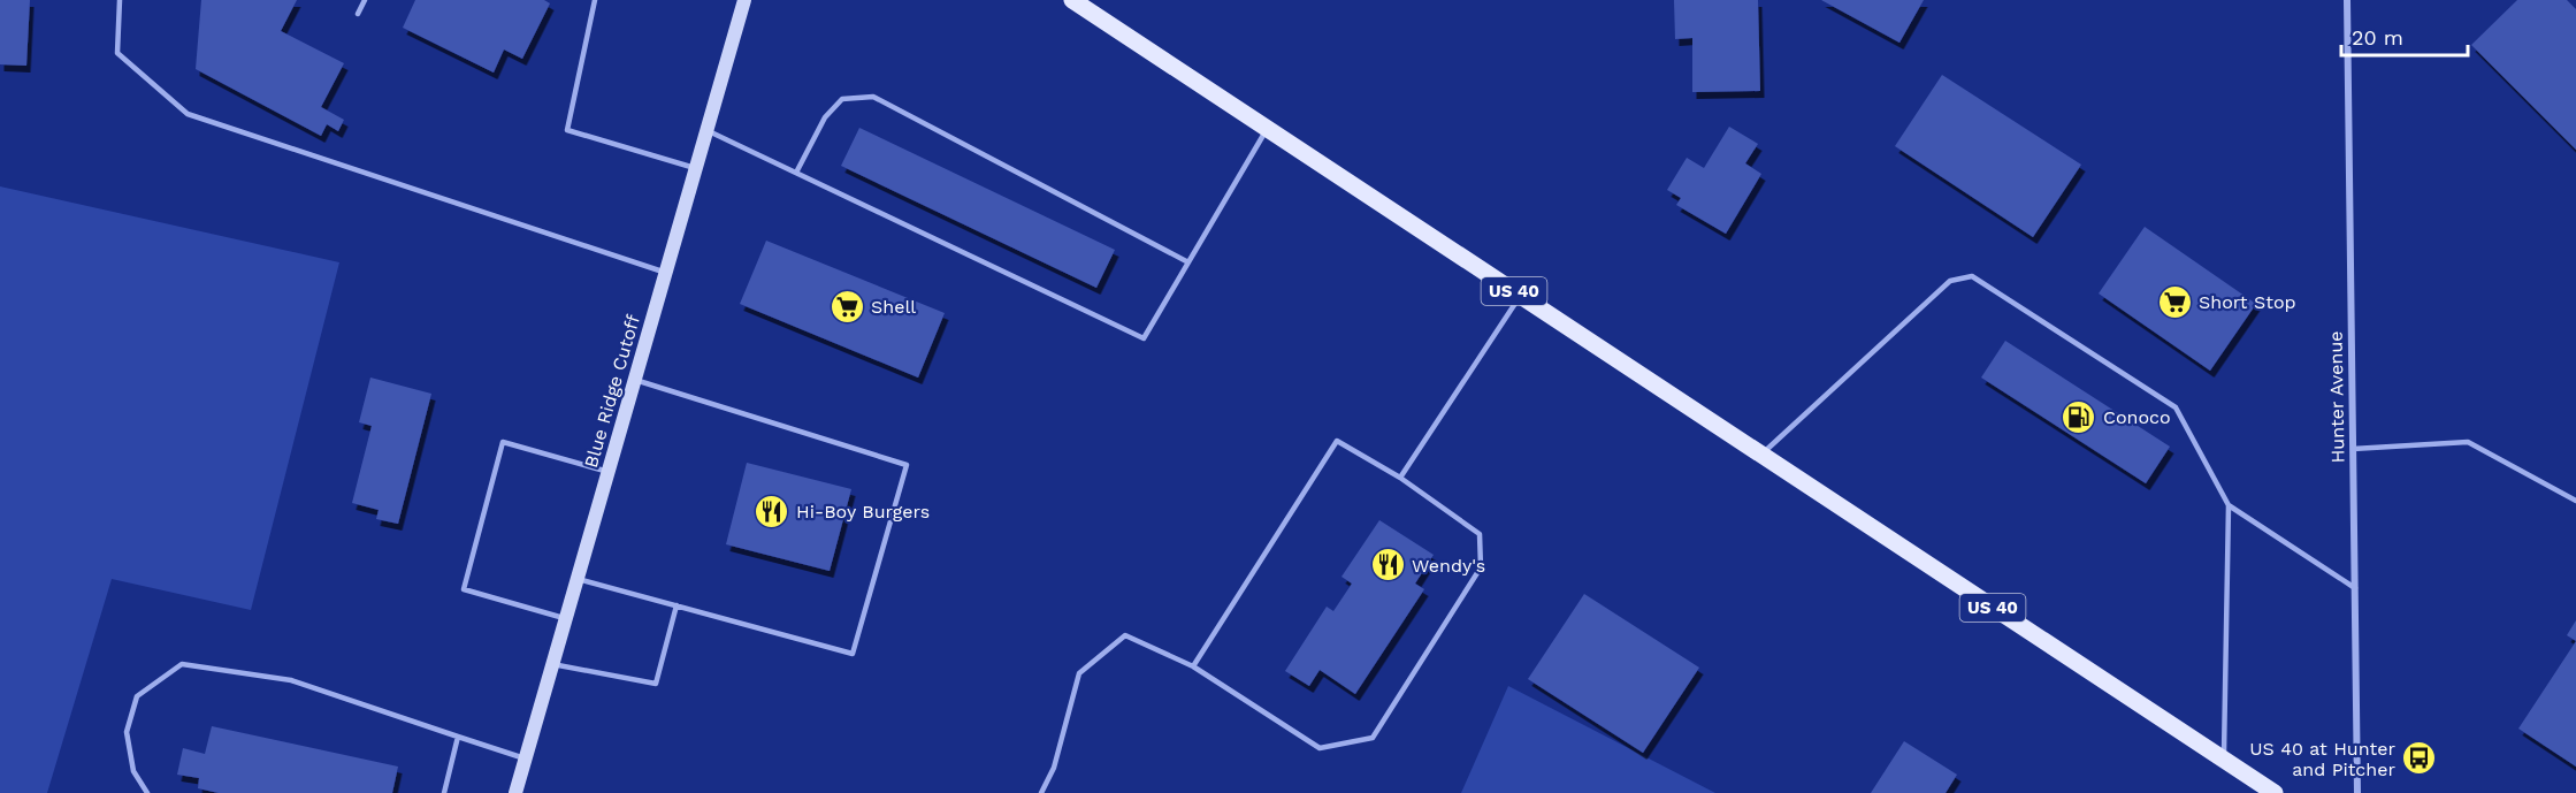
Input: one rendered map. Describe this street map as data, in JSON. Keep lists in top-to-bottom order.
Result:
{
  "streets": {
    "main road": ["US 40", "Blue Ridge Cutoff"],
    "street": ["Hunter Avenue"]
  },
  "places": {
    "supermarket": ["Short Stop", "Shell"],
    "fuel station": ["Conoco"],
    "restaurant": ["Hi-Boy Burgers", "Wendy's"],
    "bus stop": ["US 40 at Hunter and Pitcher"]
  },
  "scale_bar": "20 m"
}
